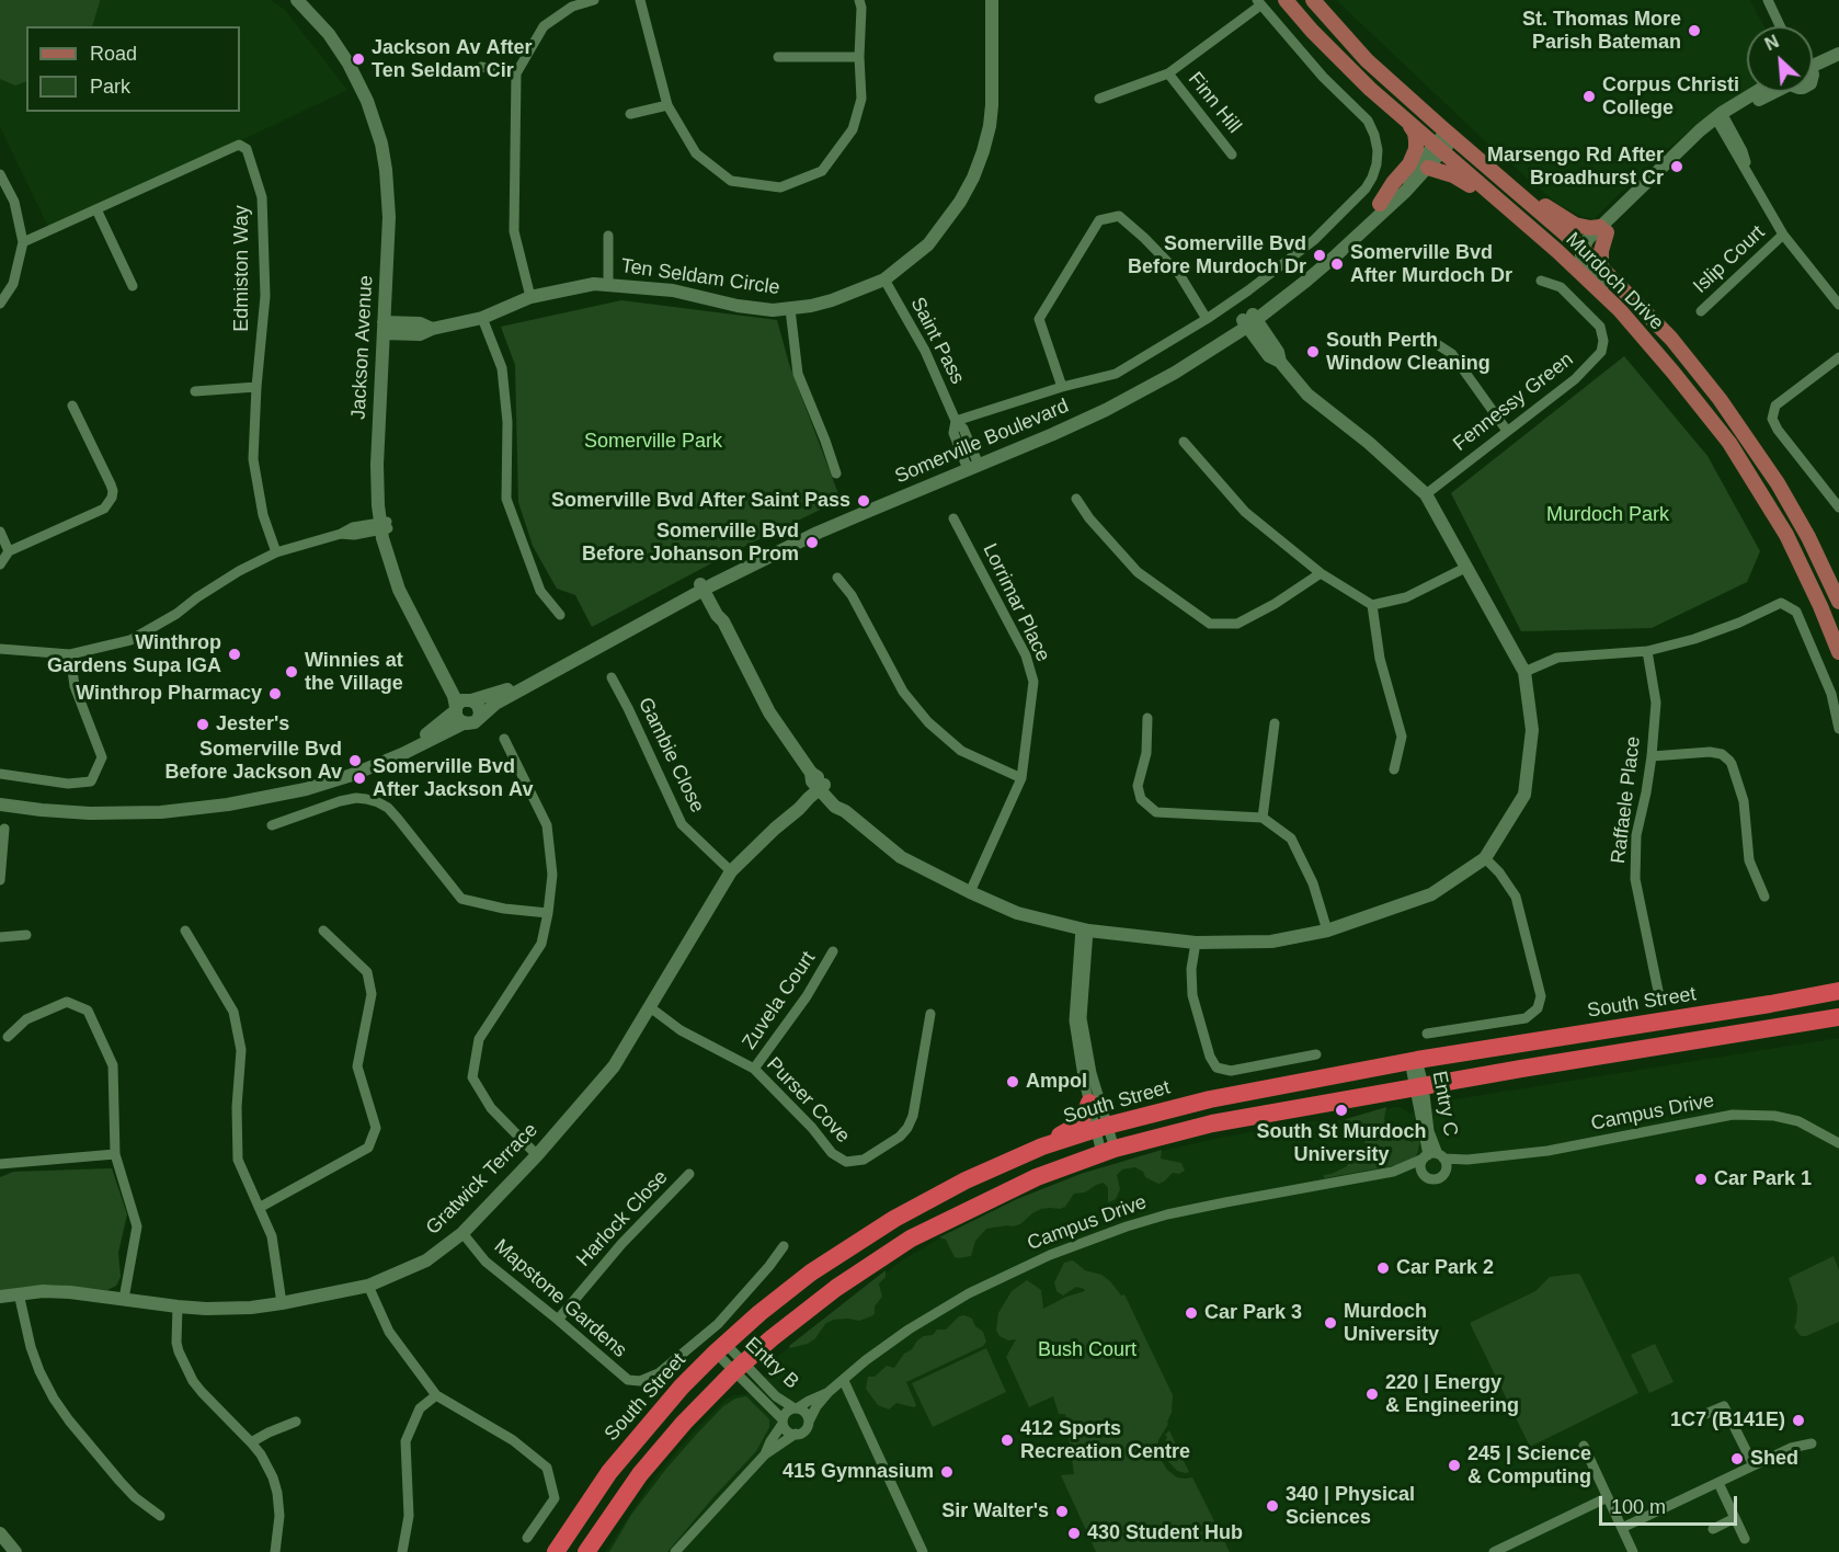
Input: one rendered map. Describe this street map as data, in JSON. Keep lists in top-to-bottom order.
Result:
{
  "streets": {
    "highway": ["South Street"],
    "main road": ["Murdoch Drive"],
    "street": [
      "Finn Hill",
      "Islip Court",
      "Edmiston Way",
      "Ten Seldam Circle",
      "Saint Pass",
      "Jackson Avenue",
      "Fennessy Green",
      "Somerville Boulevard",
      "Lorrimar Place",
      "Gambie Close",
      "Raffaele Place",
      "Zuvela Court",
      "Purser Cove",
      "Entry C",
      "Campus Drive",
      "Gratwick Terrace",
      "Harlock Close",
      "Mapstone Gardens",
      "Entry B"
    ]
  },
  "crossings": [
    ["Ten Seldam Circle", "Saint Pass"],
    ["Ten Seldam Circle", "Jackson Avenue"],
    ["Murdoch Drive", "Somerville Boulevard"],
    ["Saint Pass", "Somerville Boulevard"],
    ["Jackson Avenue", "Somerville Boulevard"],
    ["Gambie Close", "Gratwick Terrace"],
    ["Zuvela Court", "Purser Cove"],
    ["South Street", "Entry C"],
    ["South Street", "Entry B"],
    ["Purser Cove", "Gratwick Terrace"],
    ["Entry C", "Campus Drive"],
    ["Campus Drive", "Entry B"],
    ["Gratwick Terrace", "Mapstone Gardens"],
    ["Harlock Close", "Mapstone Gardens"]
  ],
  "parks": ["Somerville Park", "Murdoch Park", "Bush Court"],
  "places": [
    "St. Thomas More Parish Bateman",
    "Jackson Av After Ten Seldam Cir",
    "Corpus Christi College",
    "Marsengo Rd After Broadhurst Cr",
    "Somerville Bvd Before Murdoch Dr",
    "Somerville Bvd After Murdoch Dr",
    "South Perth Window Cleaning",
    "Somerville Bvd After Saint Pass",
    "Somerville Bvd Before Johanson Prom",
    "Winthrop Gardens Supa IGA",
    "Winnies at the Village",
    "Winthrop Pharmacy",
    "Jester's",
    "Somerville Bvd Before Jackson Av",
    "Somerville Bvd After Jackson Av",
    "Ampol",
    "South St Murdoch University",
    "Car Park 1",
    "Car Park 2",
    "Car Park 3",
    "Murdoch University",
    "220 | Energy & Engineering",
    "1C7 (B141E)",
    "412 Sports Recreation Centre",
    "Shed",
    "245 | Science & Computing",
    "415 Gymnasium",
    "340 | Physical Sciences",
    "Sir Walter's",
    "430 Student Hub"
  ],
  "legend": ["Road", "Park"],
  "scale_bar": "100 m",
  "north": "top left"
}
